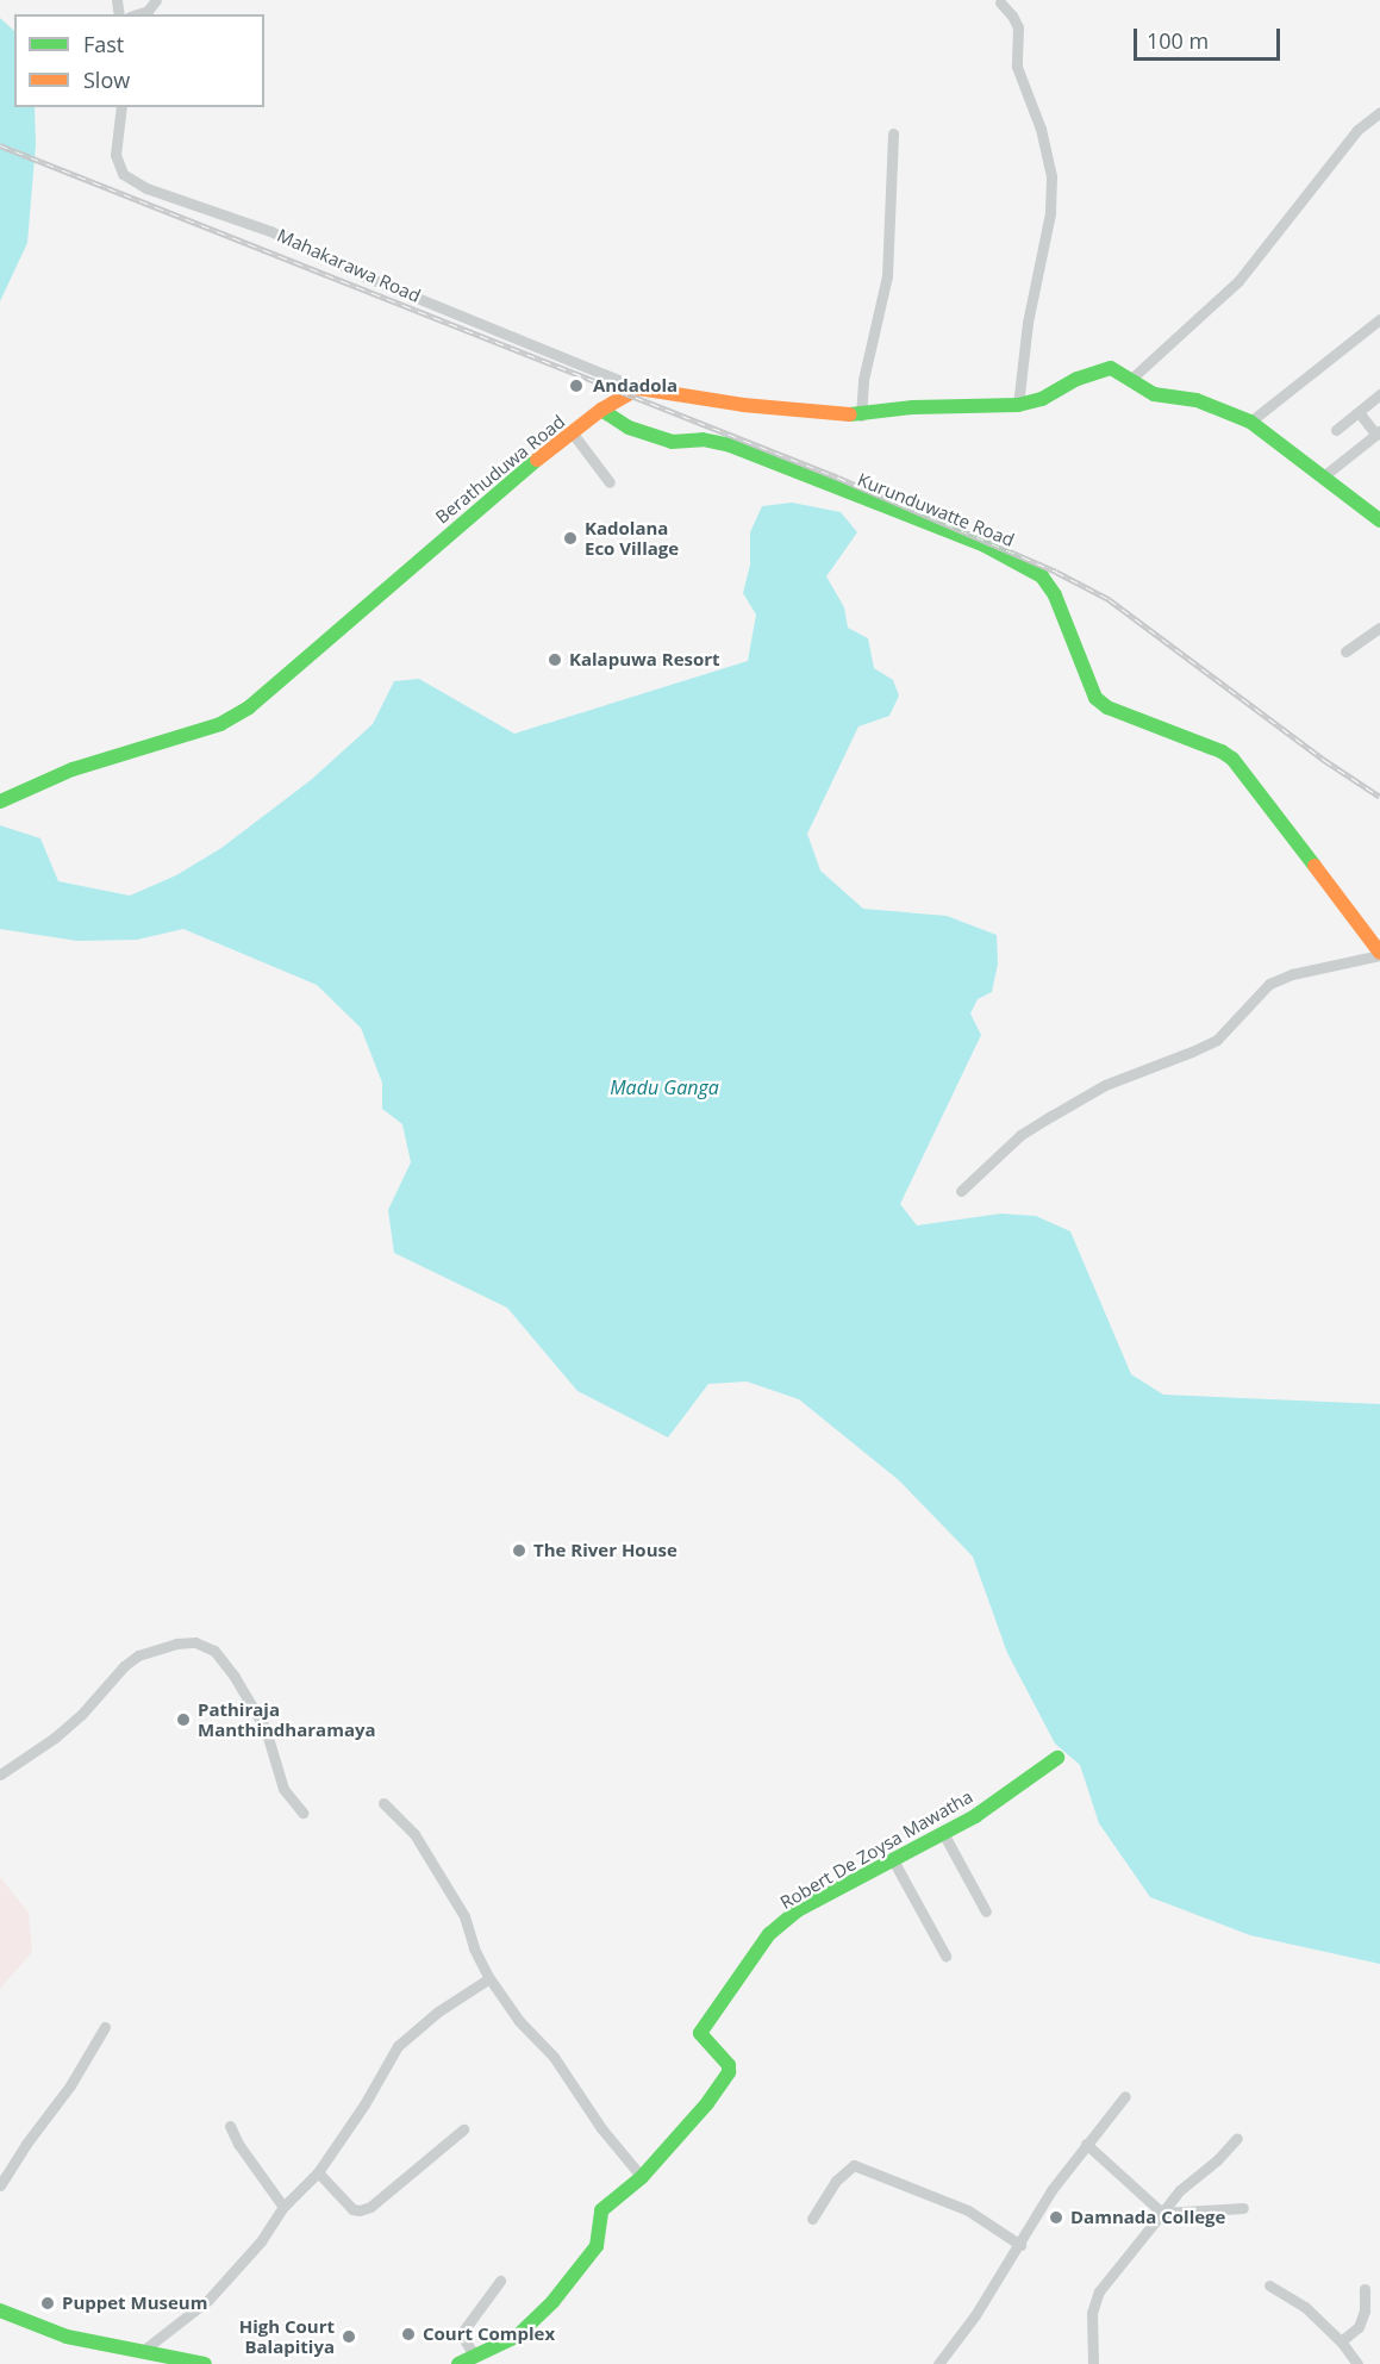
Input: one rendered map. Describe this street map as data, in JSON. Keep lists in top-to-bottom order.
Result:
{
  "streets": {
    "main road": ["Berathuduwa Road", "Kurunduwatte Road", "Robert De Zoysa Mawatha"],
    "street": ["Mahakarawa Road"]
  },
  "crossings": [
    ["Mahakarawa Road", "Berathuduwa Road"],
    ["Berathuduwa Road", "Kurunduwatte Road"]
  ],
  "water": ["Madu Ganga"],
  "places": [
    "Andadola",
    "Kadolana Eco Village",
    "Kalapuwa Resort",
    "The River House",
    "Pathiraja Manthindharamaya",
    "Damnada College",
    "Puppet Museum",
    "Court Complex",
    "High Court Balapitiya"
  ],
  "legend": ["Fast", "Slow"],
  "scale_bar": "100 m"
}
